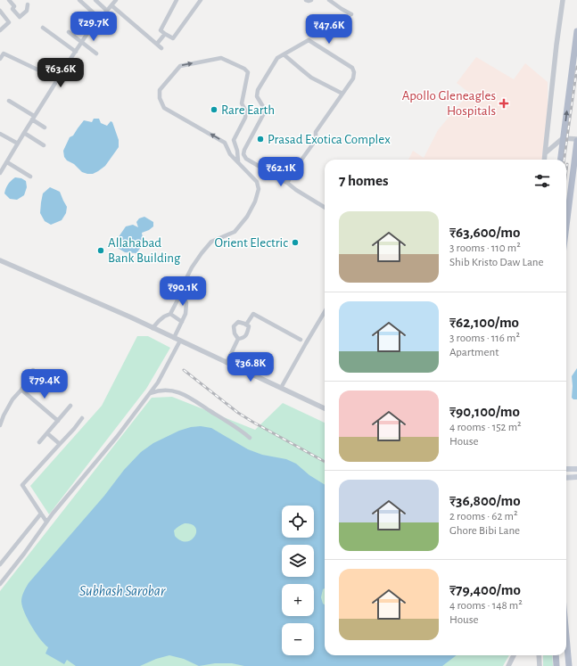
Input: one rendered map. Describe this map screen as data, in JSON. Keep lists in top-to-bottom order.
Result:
{
  "water": ["Subhash Sarobar"],
  "places": {
    "health": ["Apollo Gleneagles Hospitals"],
    "other": [
      "Rare Earth",
      "Prasad Exotica Complex",
      "Orient Electric",
      "Allahabad Bank Building"
    ]
  },
  "page": {
    "price": [
      "₹29.7K",
      "₹47.6K",
      "₹63.6K",
      "₹62.1K",
      "₹90.1K",
      "₹36.8K",
      "₹79.4K"
    ],
    "heading": "7 homes",
    "list": [
      {
        "name": "₹63,600/mo",
        "note": "3 rooms · 110 m² · Shib Kristo Daw Lane"
      },
      {
        "name": "₹62,100/mo",
        "note": "3 rooms · 116 m² · Apartment"
      },
      {
        "name": "₹90,100/mo",
        "note": "4 rooms · 152 m² · House"
      },
      {
        "name": "₹36,800/mo",
        "note": "2 rooms · 62 m² · Ghore Bibi Lane"
      },
      {
        "name": "₹79,400/mo",
        "note": "4 rooms · 148 m² · House"
      }
    ],
    "map_buttons": ["+", "−"]
  }
}
